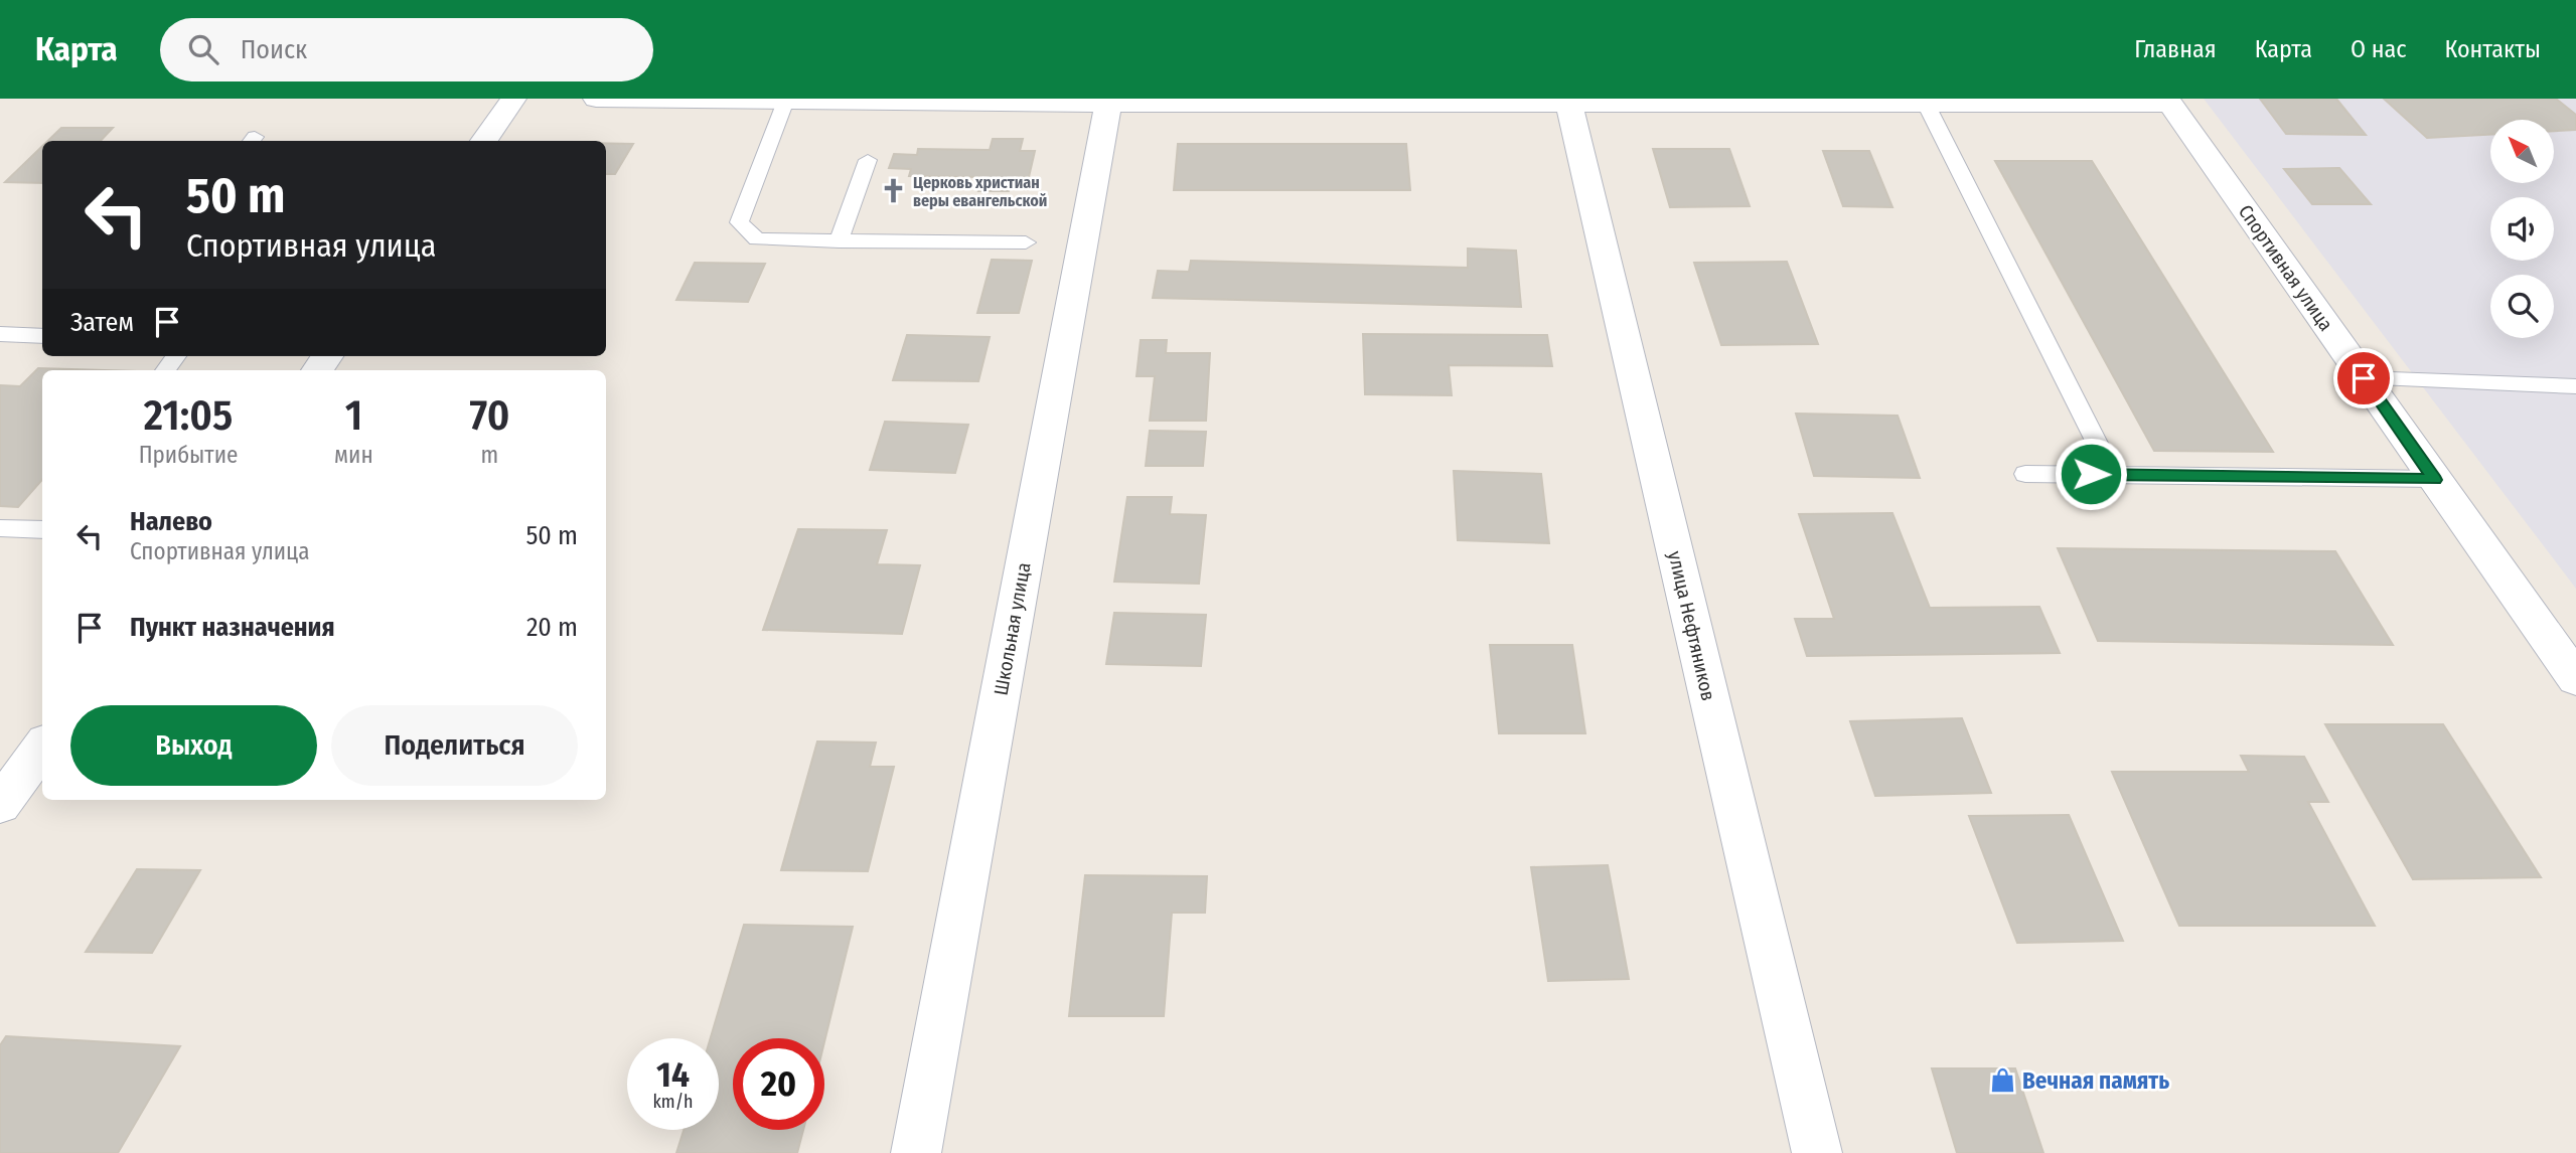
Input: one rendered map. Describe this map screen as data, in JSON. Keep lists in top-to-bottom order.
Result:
{
  "streets": {
    "street": ["Спортивная улица", "улица Нефтяников", "Школьная улица"]
  },
  "places": {
    "church": ["Церковь христиан веры евангельской"],
    "shop": ["Вечная память"]
  },
  "north": "top left",
  "page": {
    "header": "Карта",
    "search": "Поиск",
    "nav": [
      "Главная",
      "Карта",
      "О нас",
      "Контакты"
    ],
    "turn": ["50 m", "Спортивная улица"],
    "then": "Затем",
    "eta": [
      "21:05",
      "Прибытие",
      "1",
      "мин",
      "70",
      "m"
    ],
    "list": [
      {
        "name": "Налево",
        "note": "Спортивная улица",
        "value": "50 m"
      },
      {
        "name": "Пункт назначения",
        "value": "20 m"
      }
    ],
    "buttons": ["Выход", "Поделиться"],
    "speed": "14 km/h",
    "limit": "20"
  }
}
